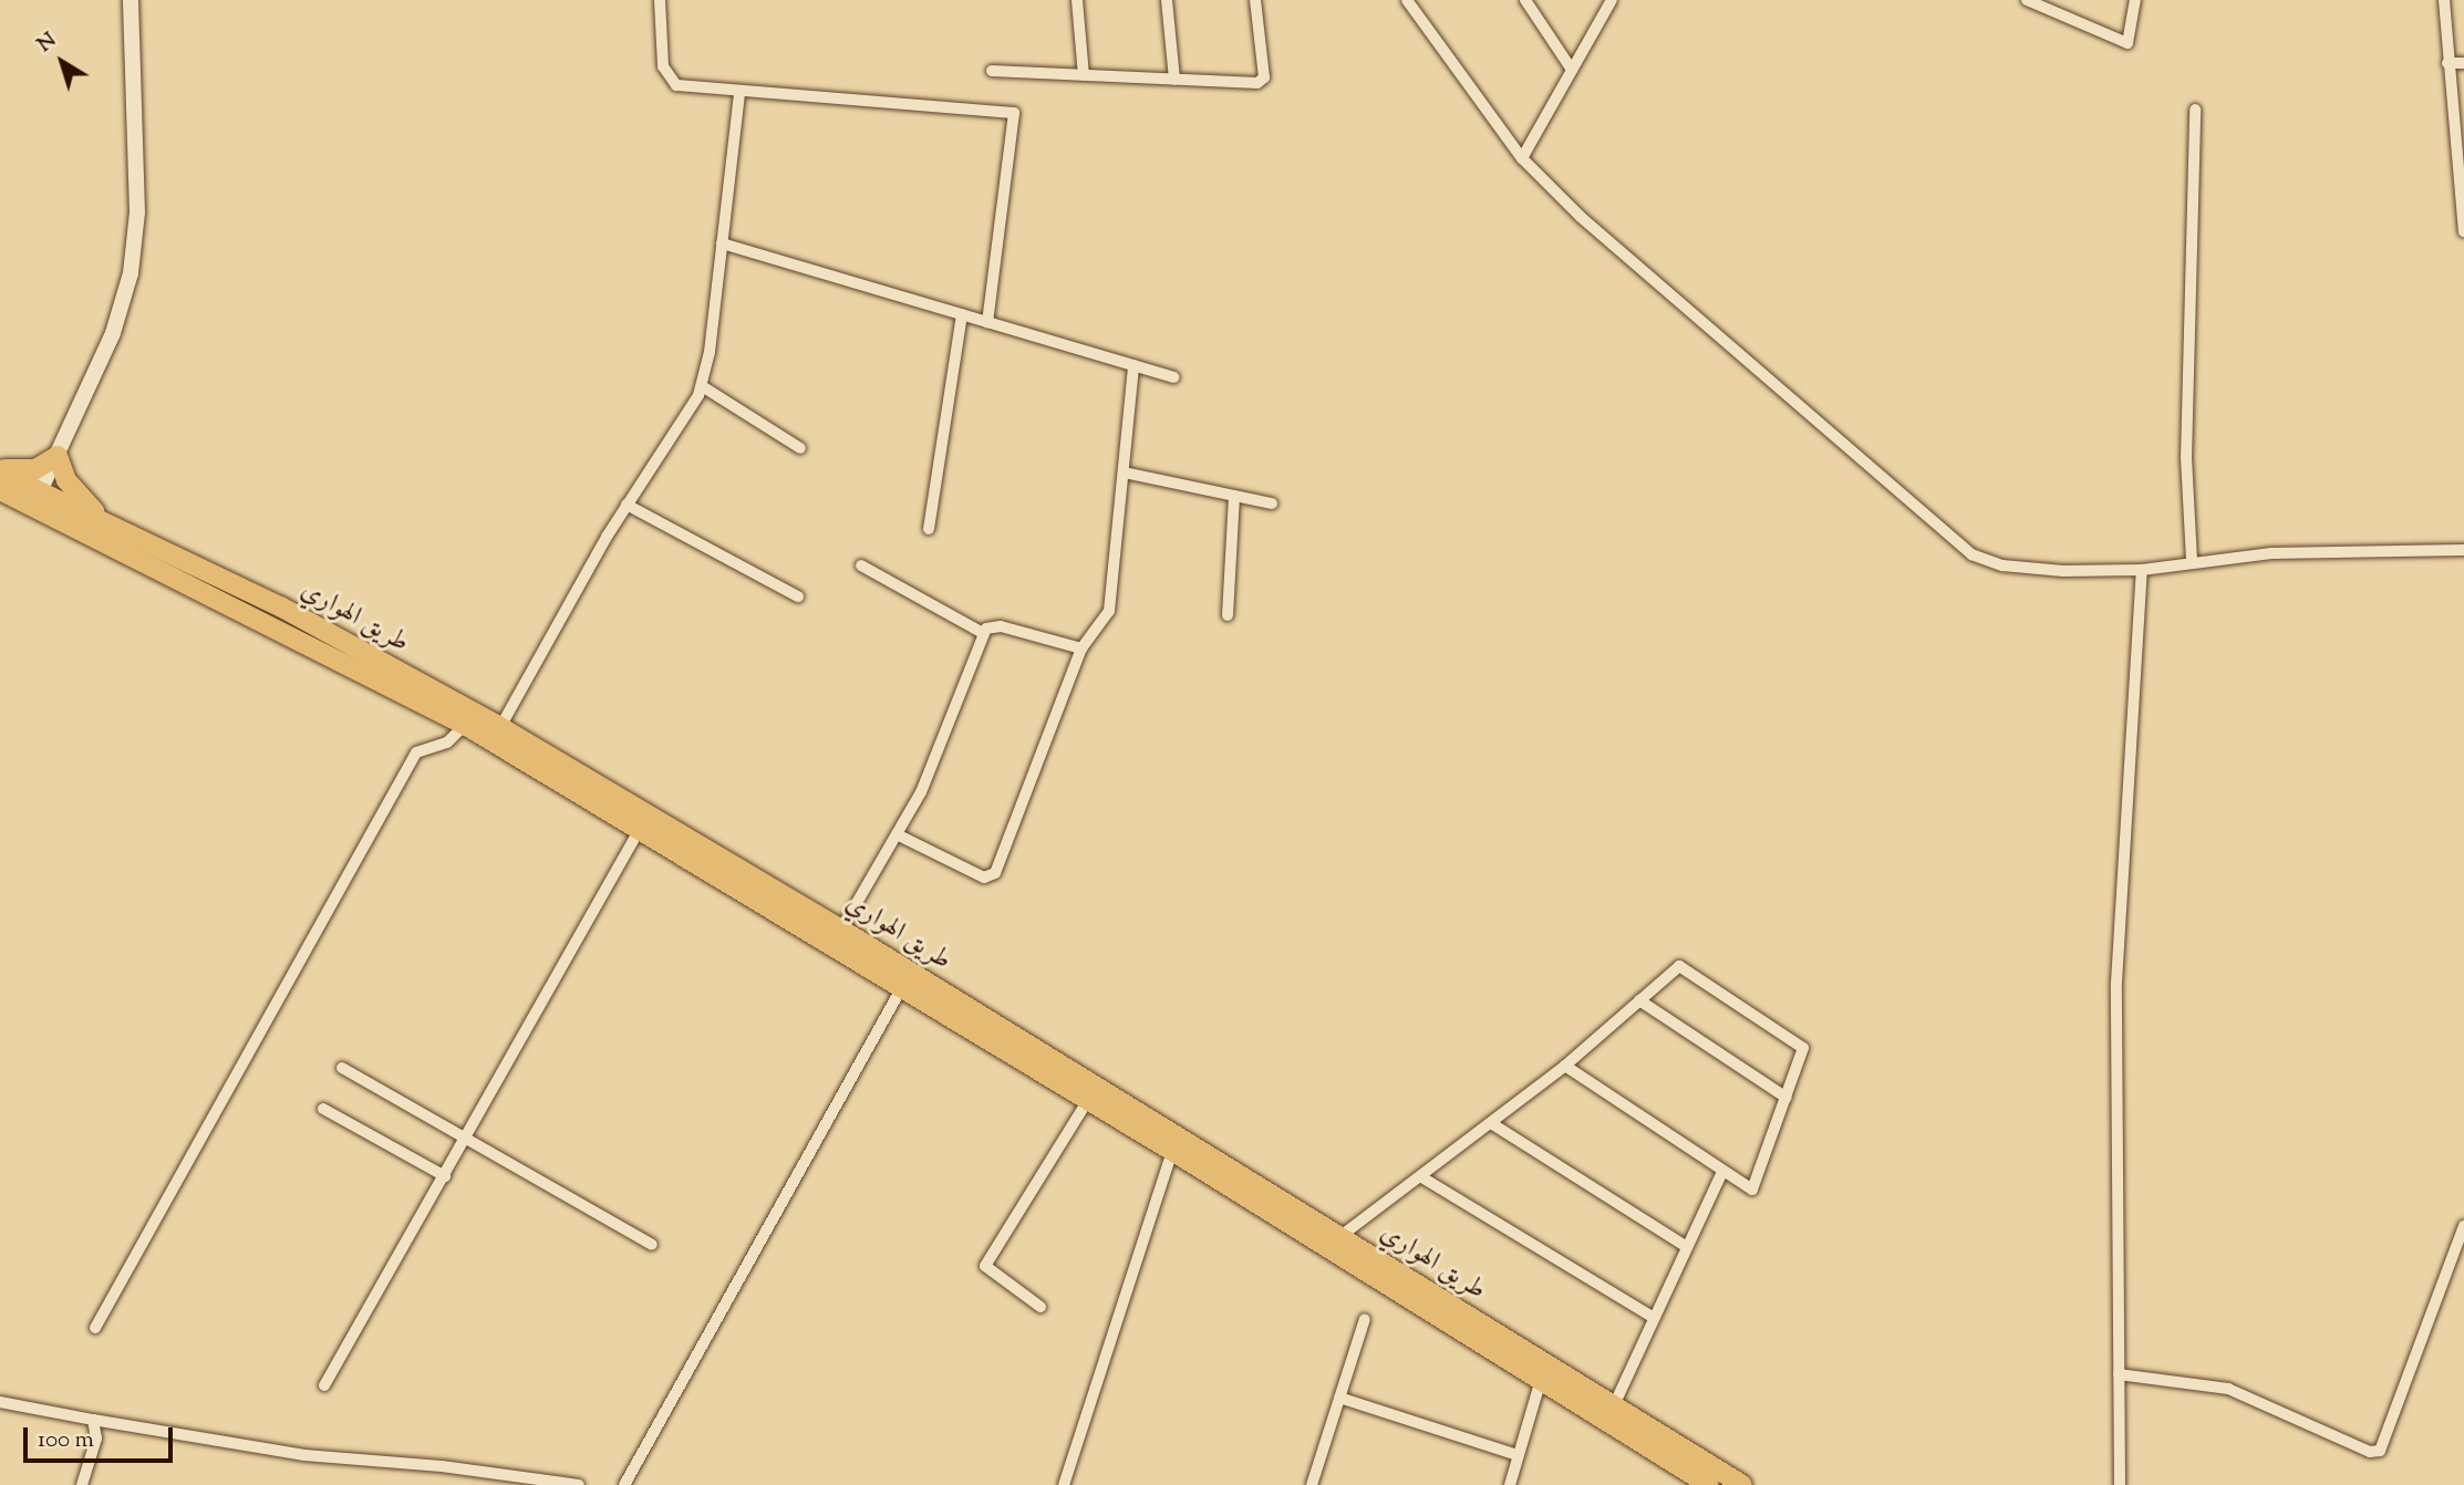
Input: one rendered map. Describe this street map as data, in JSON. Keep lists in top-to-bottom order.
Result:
{
  "streets": {
    "highway": ["طريق الهواري"]
  },
  "scale_bar": "100 m",
  "north": "top left"
}
